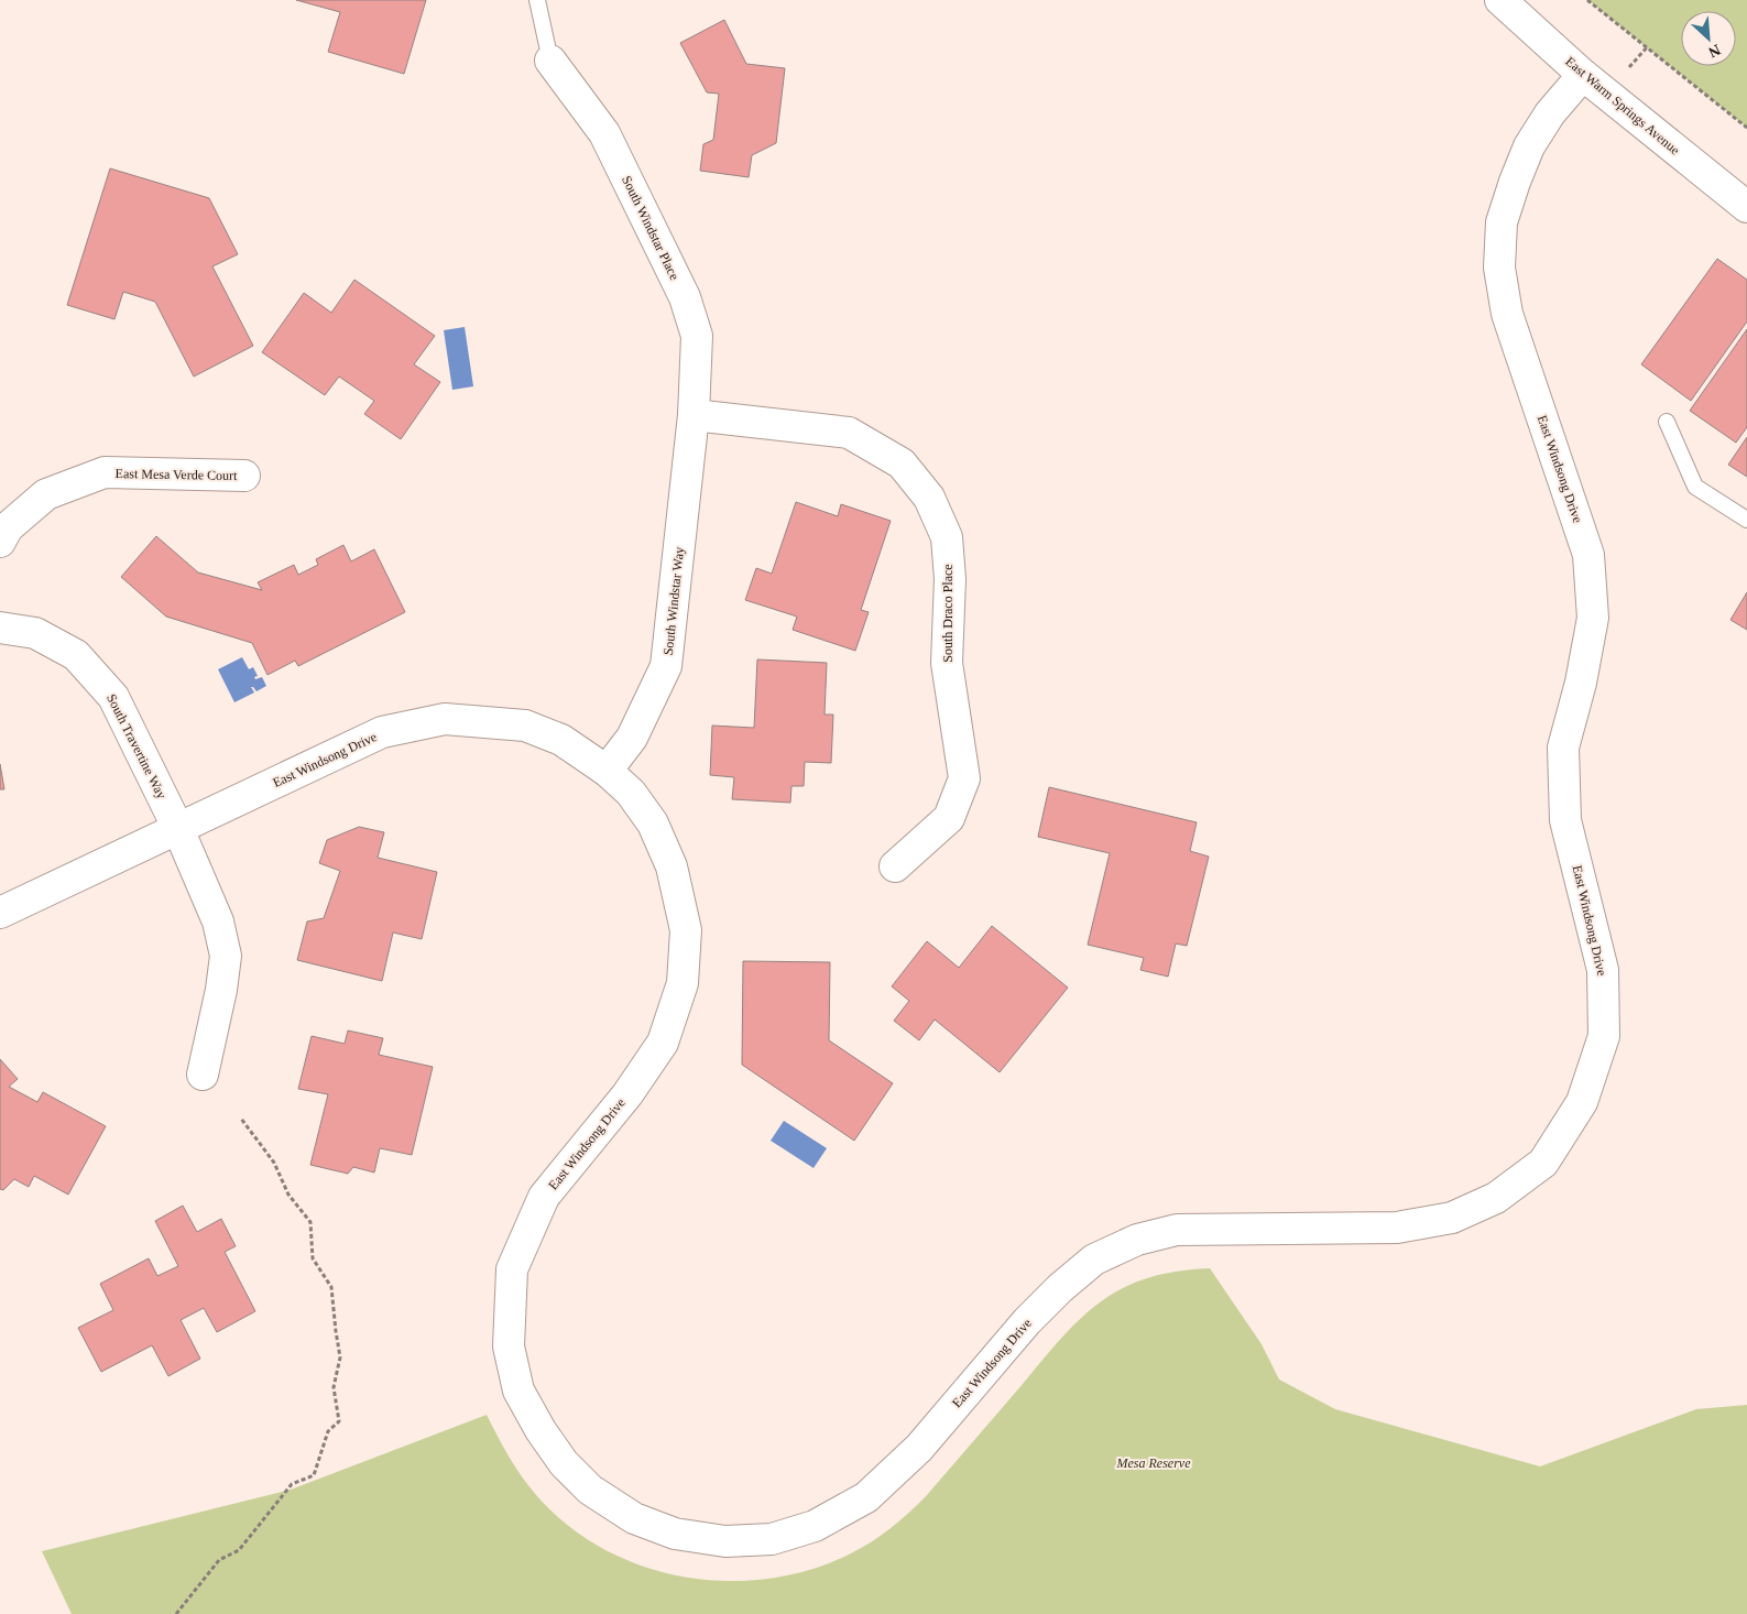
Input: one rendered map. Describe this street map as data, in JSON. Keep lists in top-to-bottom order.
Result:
{
  "streets": {
    "street": [
      "East Warm Springs Avenue",
      "South Windstar Place",
      "East Windsong Drive",
      "East Mesa Verde Court",
      "South Windstar Way",
      "South Draco Place",
      "South Travertine Way"
    ]
  },
  "crossings": [
    ["East Warm Springs Avenue", "East Windsong Drive"],
    ["South Windstar Place", "South Windstar Way"],
    ["South Windstar Place", "South Draco Place"],
    ["East Windsong Drive", "South Windstar Way"],
    ["East Windsong Drive", "South Travertine Way"],
    ["South Windstar Way", "South Draco Place"]
  ],
  "parks": ["Mesa Reserve"],
  "north": "bottom right"
}
